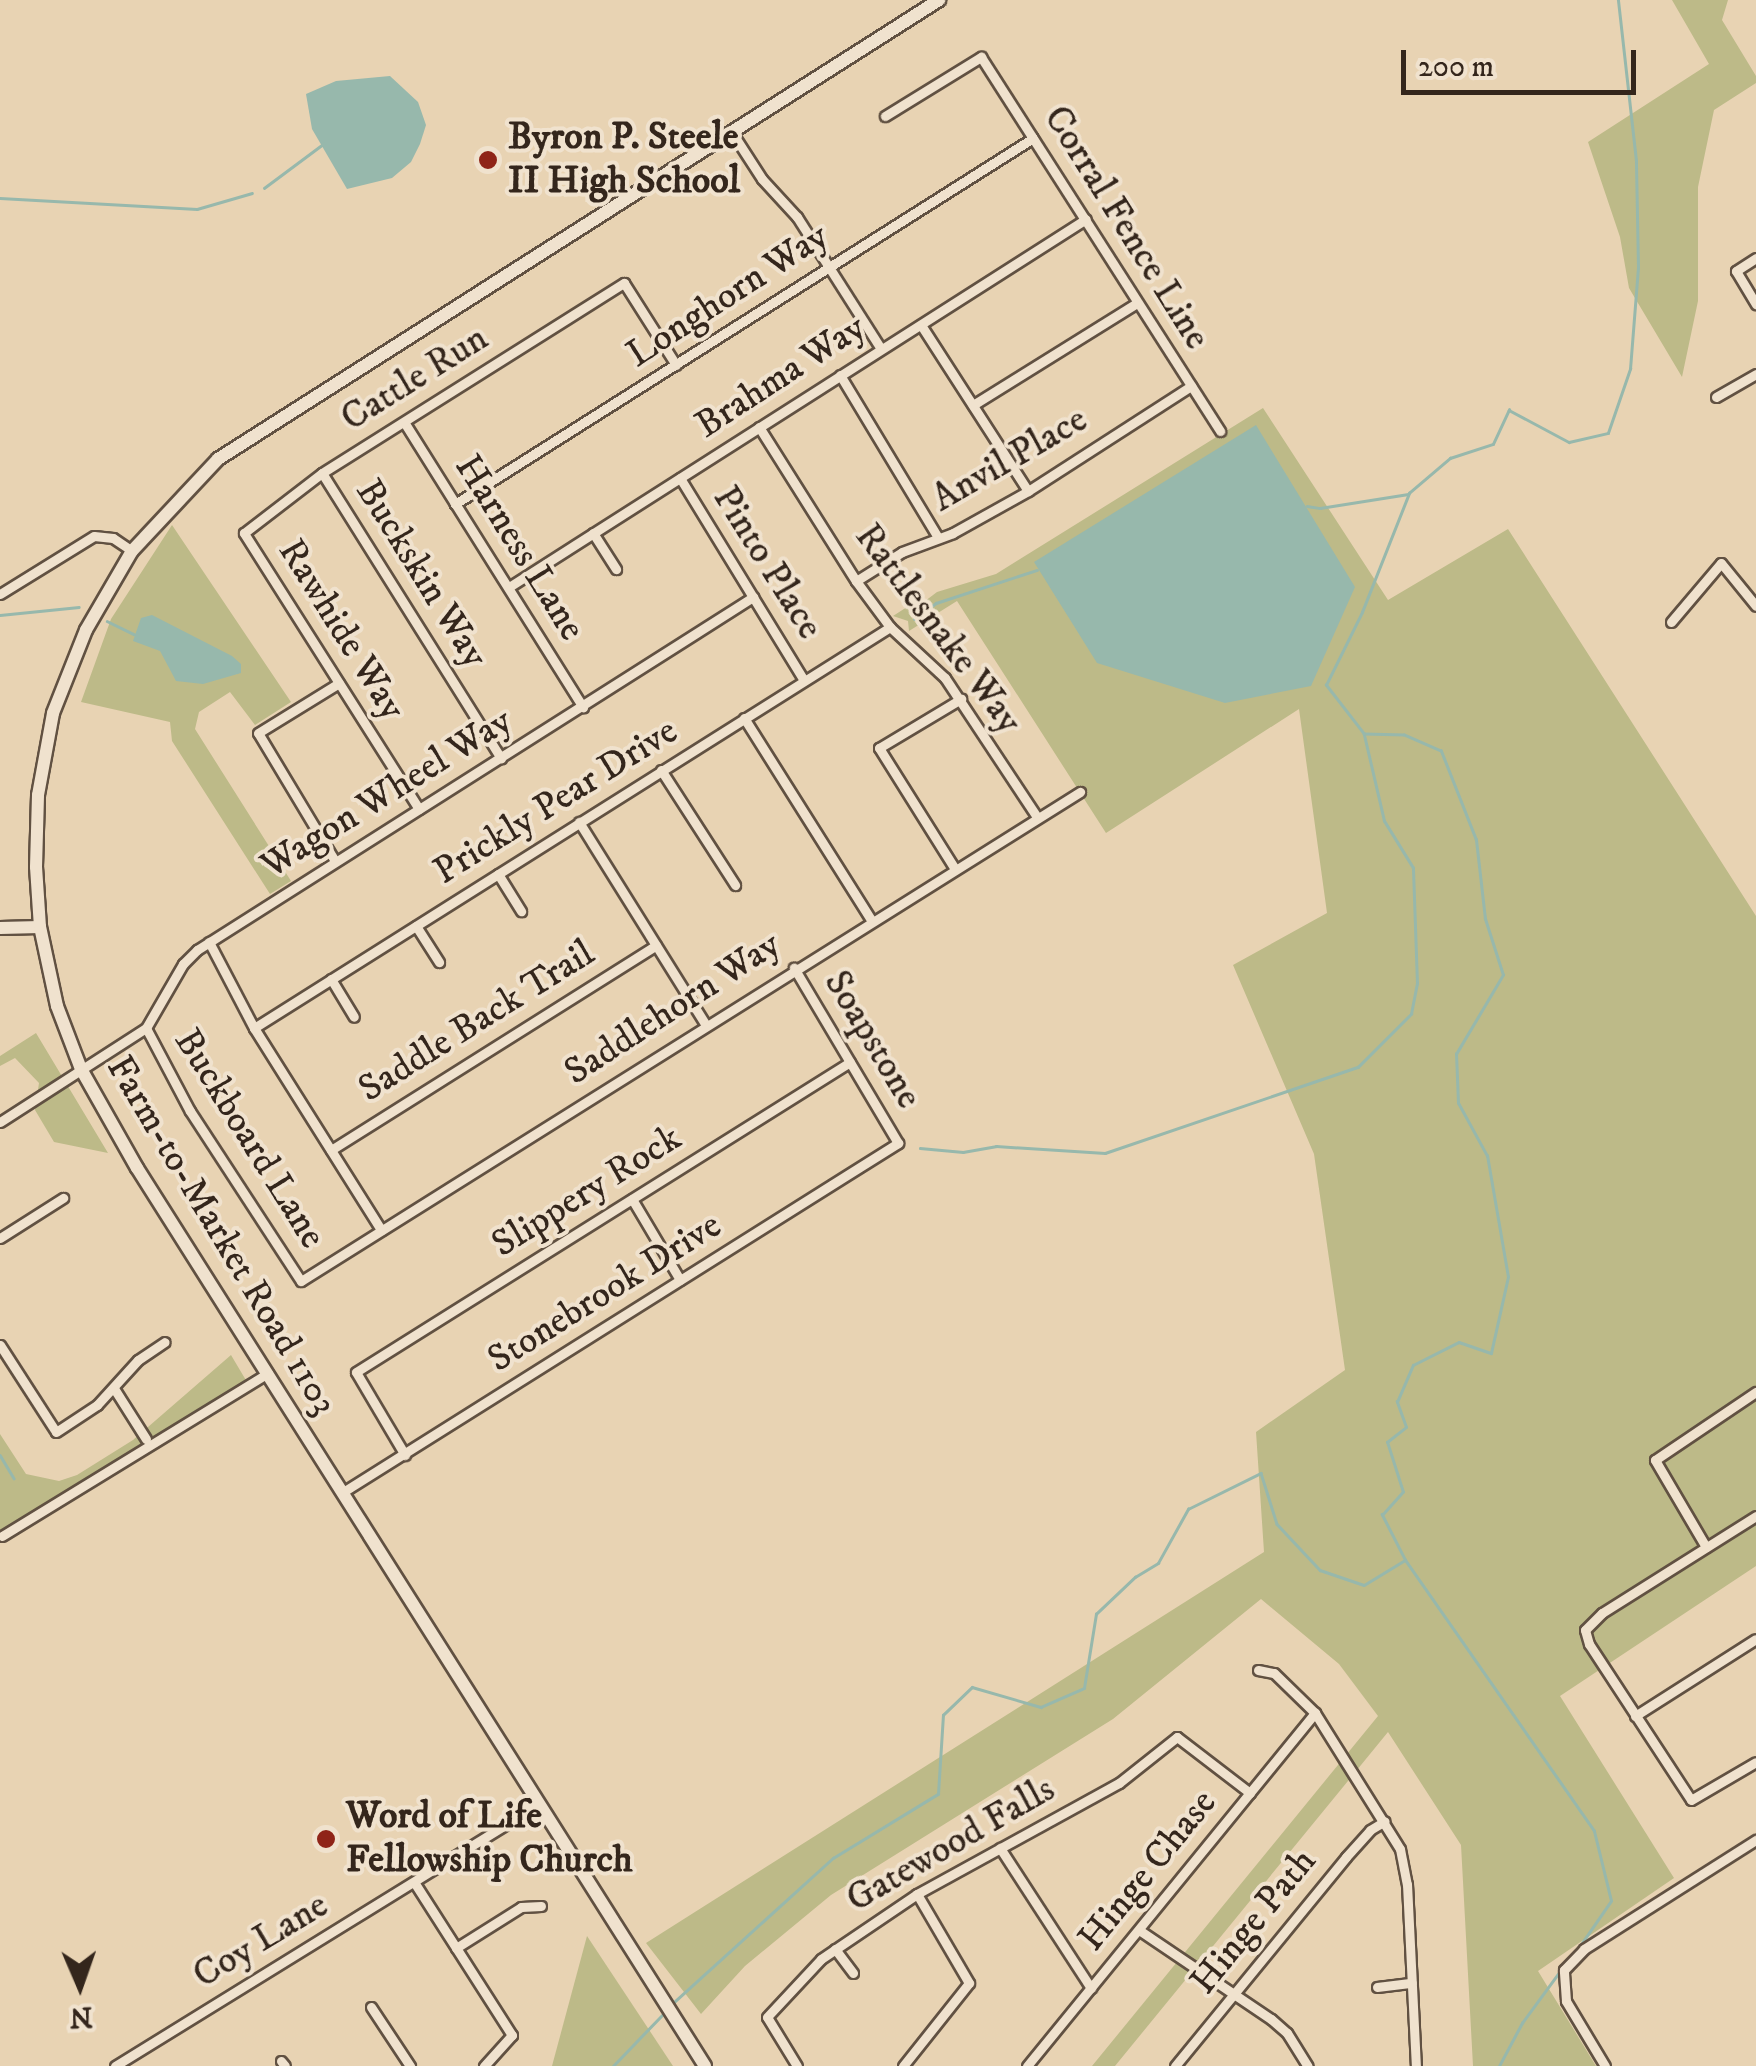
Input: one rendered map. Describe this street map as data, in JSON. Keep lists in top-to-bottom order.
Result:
{
  "streets": {
    "main road": ["Farm-to-Market Road 1103"],
    "street": [
      "Corral Fence Line",
      "Longhorn Way",
      "Brahma Way",
      "Cattle Run",
      "Anvil Place",
      "Harness Lane",
      "Pinto Place",
      "Buckskin Way",
      "Rattlesnake Way",
      "Rawhide Way",
      "Wagon Wheel Way",
      "Prickly Pear Drive",
      "Saddlehorn Way",
      "Saddle Back Trail",
      "Soapstone",
      "Buckboard Lane",
      "Slippery Rock",
      "Stonebrook Drive",
      "Gatewood Falls",
      "Hinge Chase",
      "Hinge Path",
      "Coy Lane"
    ]
  },
  "crossings": [
    ["Corral Fence Line", "Longhorn Way"],
    ["Corral Fence Line", "Brahma Way"],
    ["Corral Fence Line", "Anvil Place"],
    ["Longhorn Way", "Cattle Run"],
    ["Longhorn Way", "Harness Lane"],
    ["Brahma Way", "Harness Lane"],
    ["Brahma Way", "Pinto Place"],
    ["Brahma Way", "Rattlesnake Way"],
    ["Cattle Run", "Harness Lane"],
    ["Cattle Run", "Buckskin Way"],
    ["Cattle Run", "Rawhide Way"],
    ["Anvil Place", "Rattlesnake Way"],
    ["Harness Lane", "Wagon Wheel Way"],
    ["Pinto Place", "Wagon Wheel Way"],
    ["Pinto Place", "Prickly Pear Drive"],
    ["Buckskin Way", "Wagon Wheel Way"],
    ["Rattlesnake Way", "Prickly Pear Drive"],
    ["Rattlesnake Way", "Saddlehorn Way"],
    ["Rawhide Way", "Wagon Wheel Way"],
    ["Wagon Wheel Way", "Buckboard Lane"],
    ["Wagon Wheel Way", "Farm-to-Market Road 1103"],
    ["Saddlehorn Way", "Soapstone"],
    ["Saddlehorn Way", "Buckboard Lane"],
    ["Soapstone", "Slippery Rock"],
    ["Soapstone", "Stonebrook Drive"],
    ["Slippery Rock", "Stonebrook Drive"],
    ["Farm-to-Market Road 1103", "Stonebrook Drive"],
    ["Farm-to-Market Road 1103", "Coy Lane"],
    ["Gatewood Falls", "Hinge Chase"]
  ],
  "places": ["Byron P. Steele II High School", "Word of Life Fellowship Church"],
  "scale_bar": "200 m",
  "north": "bottom"
}
